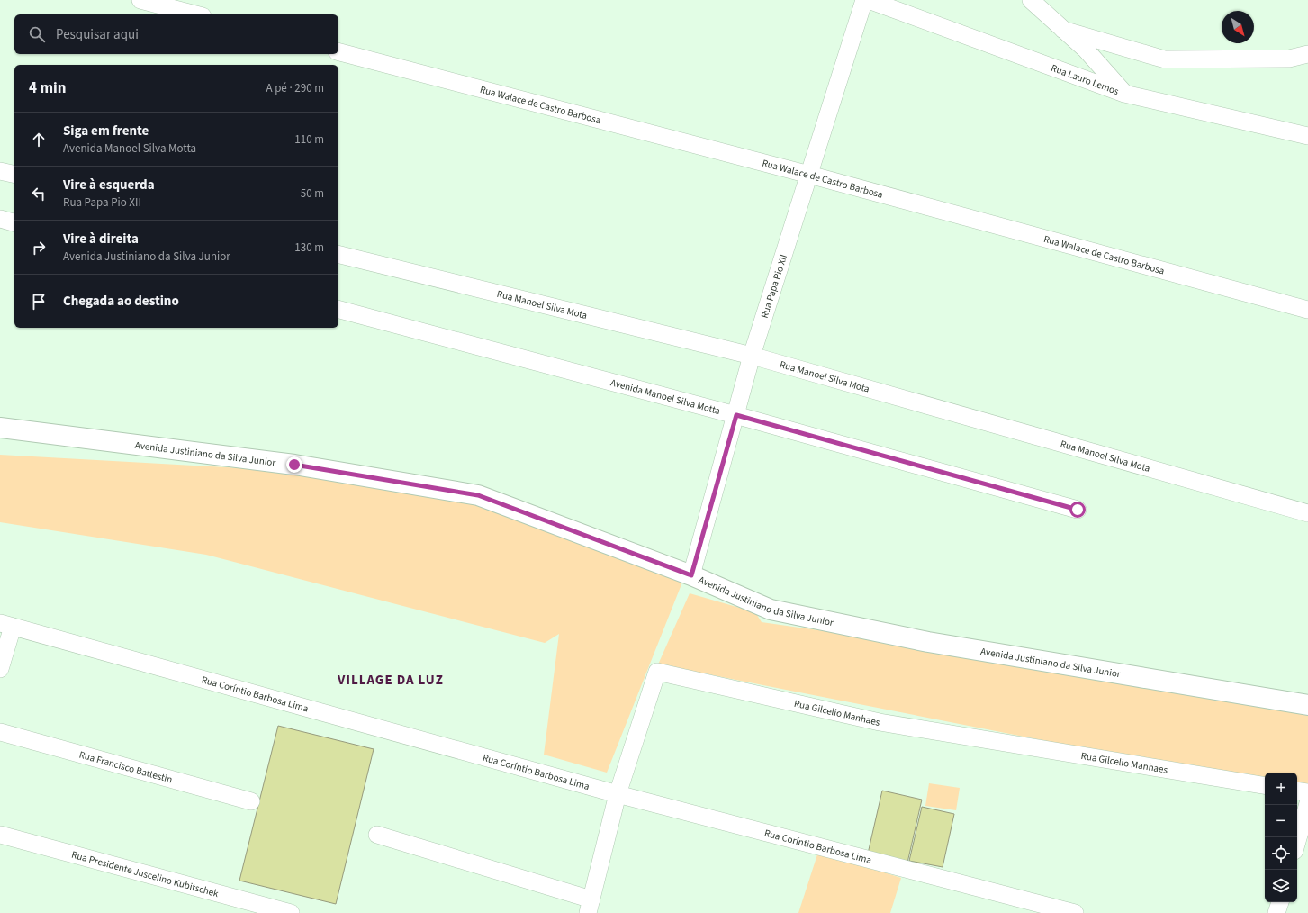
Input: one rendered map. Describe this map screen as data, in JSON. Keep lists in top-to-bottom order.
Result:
{
  "streets": {
    "street": [
      "Rua Lauro Lemos",
      "Rua Walace de Castro Barbosa",
      "Rua Papa Pio XII",
      "Rua Manoel Silva Mota",
      "Avenida Manoel Silva Motta",
      "Avenida Justiniano da Silva Junior",
      "Rua Coríntio Barbosa Lima",
      "Rua Gilcelio Manhaes",
      "Rua Francisco Battestin",
      "Rua Presidente Juscelino Kubitschek"
    ]
  },
  "crossings": [
    ["Rua Walace de Castro Barbosa", "Rua Papa Pio XII"],
    ["Rua Papa Pio XII", "Rua Manoel Silva Mota"],
    ["Rua Papa Pio XII", "Avenida Manoel Silva Motta"],
    ["Rua Papa Pio XII", "Avenida Justiniano da Silva Junior"],
    ["Rua Coríntio Barbosa Lima", "Rua Gilcelio Manhaes"]
  ],
  "districts": ["VILLAGE DA LUZ"],
  "north": "bottom right",
  "page": {
    "search": "Pesquisar aqui",
    "heading": ["4 min", "A pé · 290 m"],
    "list": [
      ["Siga em frente", "Avenida Manoel Silva Motta", "110 m"],
      ["Vire à esquerda", "Rua Papa Pio XII", "50 m"],
      ["Vire à direita", "Avenida Justiniano da Silva Junior", "130 m"],
      "Chegada ao destino"
    ],
    "map_buttons": ["+", "−"]
  }
}
